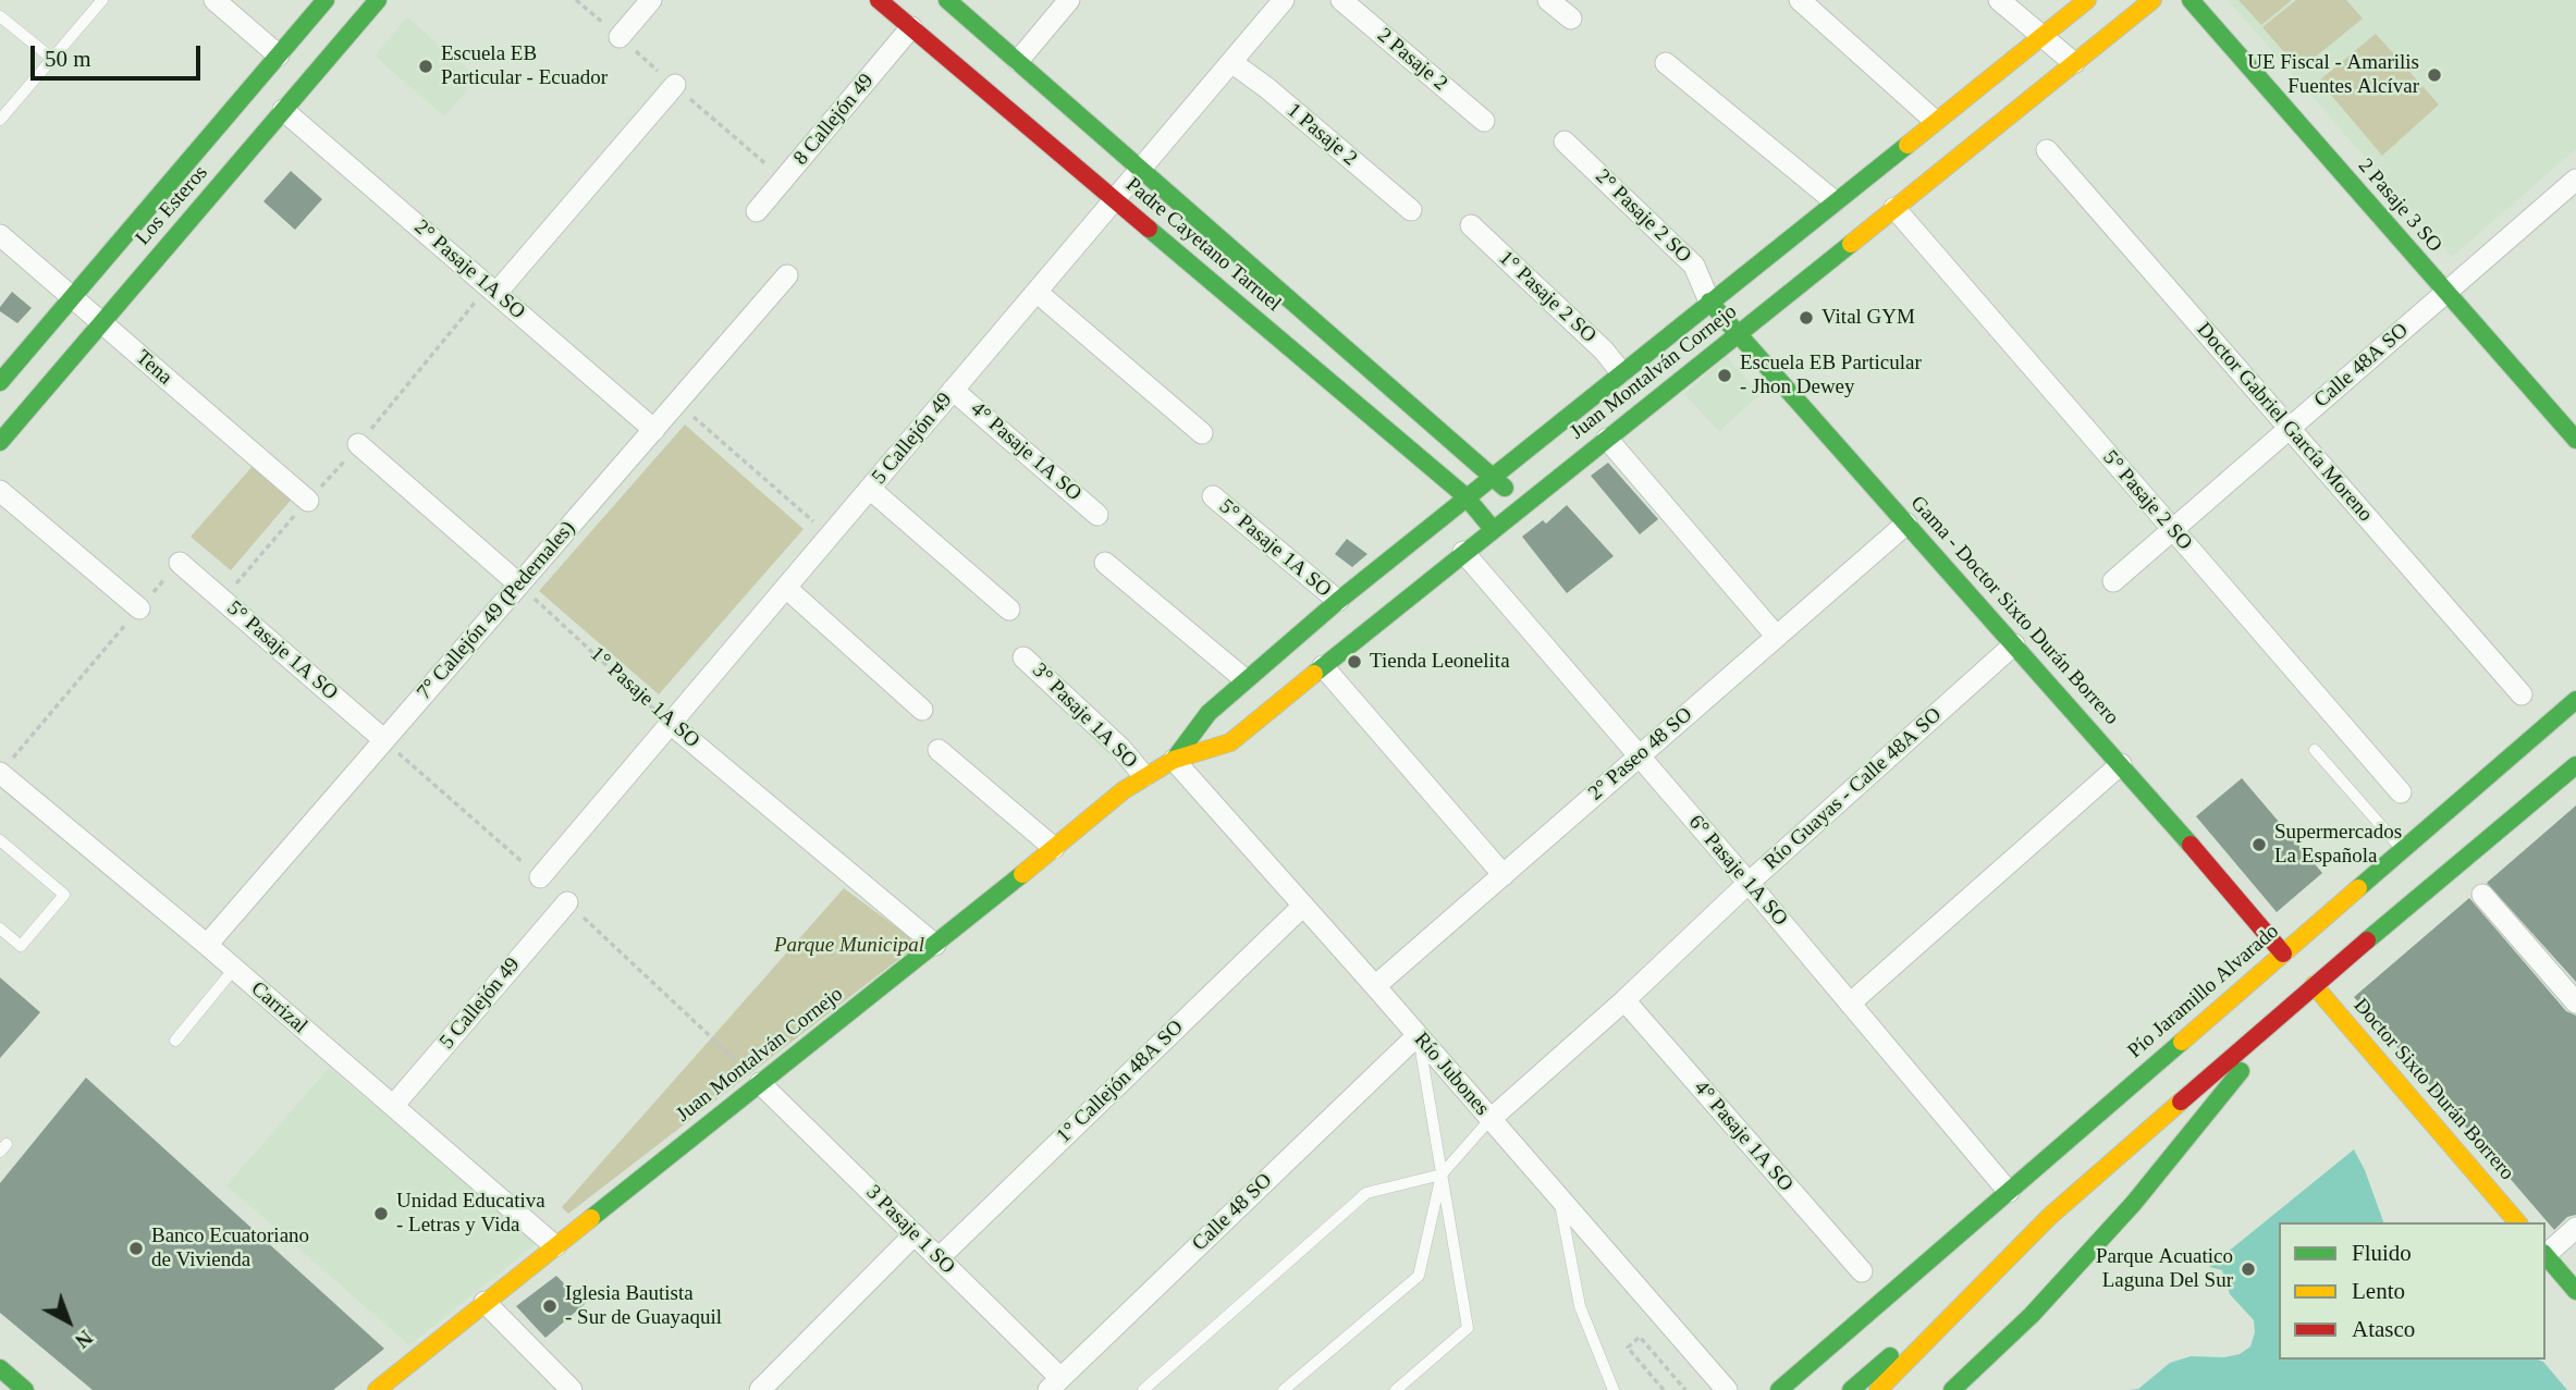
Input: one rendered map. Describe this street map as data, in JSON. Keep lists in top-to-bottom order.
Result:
{
  "streets": {
    "main road": [
      "Los Esteros",
      "2 Pasaje 3 SO",
      "Padre Cayetano Tarruel",
      "Juan Montalván Cornejo",
      "Gama - Doctor Sixto Durán Borrero",
      "Pío Jaramillo Alvarado",
      "Doctor Sixto Durán Borrero"
    ],
    "street": [
      "2 Pasaje 2",
      "8 Callejón 49",
      "1 Pasaje 2",
      "2° Pasaje 2 SO",
      "2° Pasaje 1A SO",
      "1° Pasaje 2 SO",
      "Calle 48A SO",
      "Tena",
      "Doctor Gabriel García Moreno",
      "5 Callejón 49",
      "4° Pasaje 1A SO",
      "5° Pasaje 2 SO",
      "5° Pasaje 1A SO",
      "7° Callejón 49 (Pedernales)",
      "1° Pasaje 1A SO",
      "3° Pasaje 1A SO",
      "2° Paseo 48 SO",
      "Río Guayas - Calle 48A SO",
      "6° Pasaje 1A SO",
      "Carrizal",
      "Río Jubones",
      "1° Callejón 48A SO",
      "Calle 48 SO",
      "3 Pasaje 1 SO"
    ]
  },
  "crossings": [
    ["8 Callejón 49", "Padre Cayetano Tarruel"],
    ["1 Pasaje 2", "5 Callejón 49"],
    ["Los Esteros", "2° Pasaje 1A SO"],
    ["Los Esteros", "Tena"],
    ["2 Pasaje 3 SO", "Calle 48A SO"],
    ["2° Pasaje 2 SO", "Juan Montalván Cornejo"],
    ["2° Pasaje 2 SO", "Gama - Doctor Sixto Durán Borrero"],
    ["Padre Cayetano Tarruel", "Juan Montalván Cornejo"],
    ["Padre Cayetano Tarruel", "5 Callejón 49"],
    ["2° Pasaje 1A SO", "7° Callejón 49 (Pedernales)"],
    ["1° Pasaje 2 SO", "Juan Montalván Cornejo"],
    ["Calle 48A SO", "Doctor Gabriel García Moreno"],
    ["Calle 48A SO", "5° Pasaje 2 SO"],
    ["Juan Montalván Cornejo", "5° Pasaje 2 SO"],
    ["Juan Montalván Cornejo", "5° Pasaje 1A SO"],
    ["Juan Montalván Cornejo", "Gama - Doctor Sixto Durán Borrero"],
    ["Juan Montalván Cornejo", "1° Pasaje 1A SO"],
    ["Juan Montalván Cornejo", "3° Pasaje 1A SO"],
    ["Juan Montalván Cornejo", "6° Pasaje 1A SO"],
    ["Juan Montalván Cornejo", "Carrizal"],
    ["Juan Montalván Cornejo", "Río Jubones"],
    ["Juan Montalván Cornejo", "3 Pasaje 1 SO"],
    ["5 Callejón 49", "4° Pasaje 1A SO"],
    ["5 Callejón 49", "1° Pasaje 1A SO"],
    ["5 Callejón 49", "Carrizal"],
    ["4° Pasaje 1A SO", "Río Guayas - Calle 48A SO"],
    ["5° Pasaje 1A SO", "7° Callejón 49 (Pedernales)"],
    ["7° Callejón 49 (Pedernales)", "1° Pasaje 1A SO"],
    ["7° Callejón 49 (Pedernales)", "Carrizal"],
    ["Gama - Doctor Sixto Durán Borrero", "2° Paseo 48 SO"],
    ["Gama - Doctor Sixto Durán Borrero", "Río Guayas - Calle 48A SO"],
    ["Gama - Doctor Sixto Durán Borrero", "Pío Jaramillo Alvarado"],
    ["2° Paseo 48 SO", "6° Pasaje 1A SO"],
    ["2° Paseo 48 SO", "Río Jubones"],
    ["Río Guayas - Calle 48A SO", "6° Pasaje 1A SO"],
    ["Río Guayas - Calle 48A SO", "Río Jubones"],
    ["6° Pasaje 1A SO", "Pío Jaramillo Alvarado"],
    ["Río Jubones", "1° Callejón 48A SO"],
    ["Río Jubones", "Calle 48 SO"],
    ["1° Callejón 48A SO", "3 Pasaje 1 SO"],
    ["Calle 48 SO", "3 Pasaje 1 SO"]
  ],
  "parks": ["Parque Municipal"],
  "places": [
    "Escuela EB Particular - Ecuador",
    "UE Fiscal - Amarilis Fuentes Alcívar",
    "Vital GYM",
    "Escuela EB Particular - Jhon Dewey",
    "Tienda Leonelita",
    "Supermercados La Española",
    "Unidad Educativa - Letras y Vida",
    "Banco Ecuatoriano de Vivienda",
    "Parque Acuatico Laguna Del Sur",
    "Iglesia Bautista - Sur de Guayaquil"
  ],
  "legend": ["Fluido", "Lento", "Atasco"],
  "scale_bar": "50 m",
  "north": "bottom right"
}
